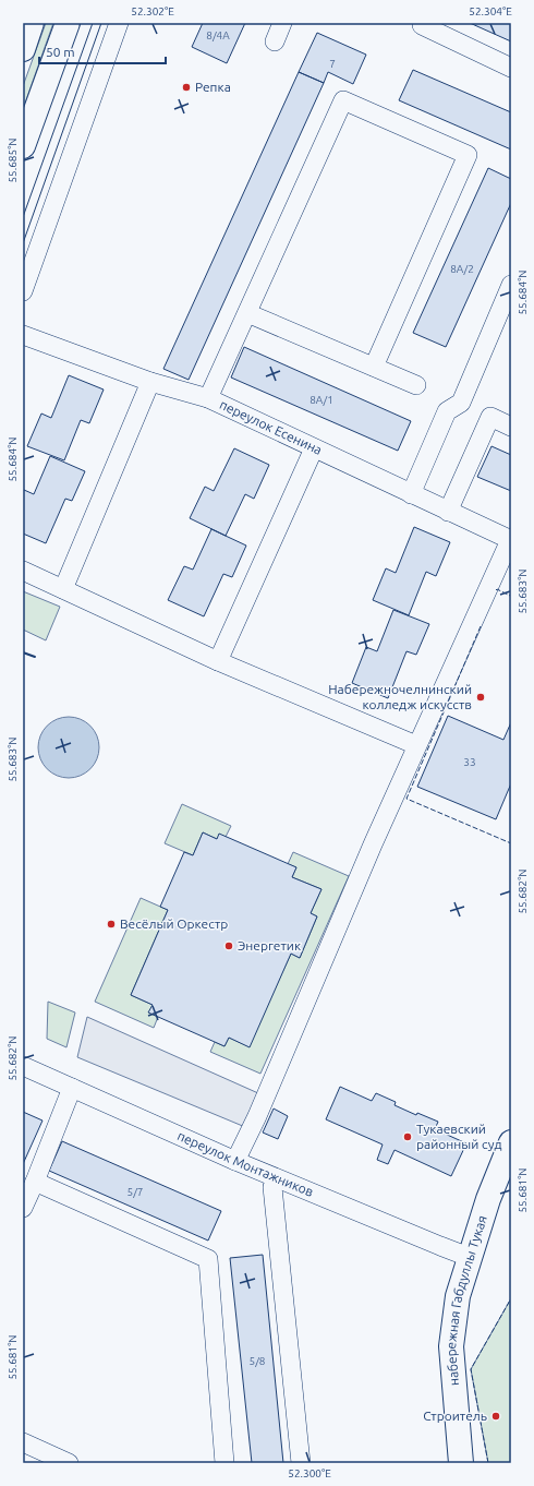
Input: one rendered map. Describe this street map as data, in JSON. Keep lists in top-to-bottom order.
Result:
{
  "streets": {
    "main road": ["набережная Габдуллы Тукая"],
    "street": ["переулок Есенина", "переулок Монтажников"]
  },
  "crossings": [
    ["переулок Монтажников", "набережная Габдуллы Тукая"]
  ],
  "places": [
    "Репка",
    "Набережночелнинский колледж искусств",
    "Весёлый Оркестр",
    "Энергетик",
    "Тукаевский районный суд",
    "Строитель"
  ],
  "house_numbers": [
    "8/4А",
    "7",
    "8А/2",
    "8А/1",
    "33",
    "5/7",
    "5/8"
  ],
  "scale_bar": "50 m",
  "coordinates": [
    "52.302°E",
    "52.304°E",
    "55.685°N",
    "55.684°N",
    "55.683°N",
    "55.682°N",
    "55.681°N",
    "52.300°E"
  ]
}
